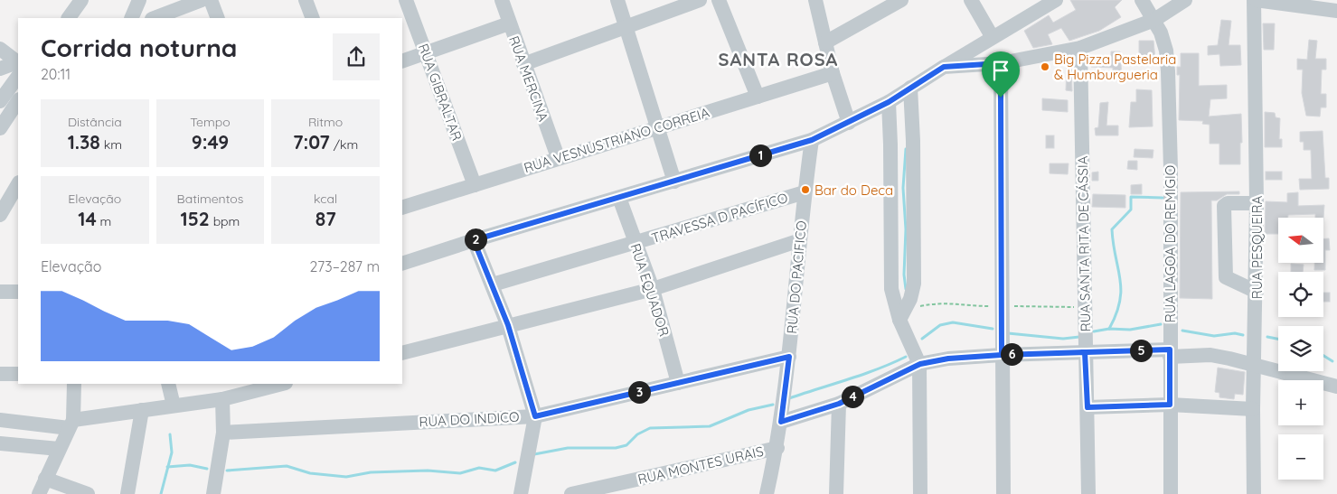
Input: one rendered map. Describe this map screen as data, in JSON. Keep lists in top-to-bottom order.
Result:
{
  "streets": {
    "street": [
      "RUA MERCINA",
      "RUA GIBRALTAR",
      "RUA VESNUSTRIANO CORREIA",
      "TRAVESSA D PACÍFICO",
      "RUA SANTA RITA DE CÁSSIA",
      "RUA LAGOA DO REMIGIO",
      "RUA PESQUEIRA",
      "RUA DO PACIFICO",
      "RUA EQUADOR",
      "RUA DO INDICO",
      "RUA MONTES URAIS"
    ]
  },
  "crossings": [
    ["RUA MERCINA", "RUA VESNUSTRIANO CORREIA"],
    ["RUA GIBRALTAR", "RUA VESNUSTRIANO CORREIA"],
    ["TRAVESSA D PACÍFICO", "RUA DO PACIFICO"],
    ["TRAVESSA D PACÍFICO", "RUA EQUADOR"],
    ["RUA DO PACIFICO", "RUA DO INDICO"],
    ["RUA DO PACIFICO", "RUA MONTES URAIS"],
    ["RUA EQUADOR", "RUA DO INDICO"]
  ],
  "districts": ["SANTA ROSA"],
  "places": ["Big Pizza Pastelaria & Humburgueria", "Bar do Deca"],
  "north": "left",
  "page": {
    "heading": ["Corrida noturna", "20:11"],
    "stats": [
      ["Distância", "1.38 km"],
      ["Tempo", "9:49"],
      ["Ritmo", "7:07 /km"],
      ["Elevação", "14 m"],
      ["Batimentos", "152 bpm"],
      ["kcal", "87"]
    ],
    "pins": [
      "1",
      "2",
      "5",
      "6",
      "3",
      "4"
    ],
    "map_buttons": ["+", "−"],
    "chart": ["Elevação", "273–287 m"]
  }
}
